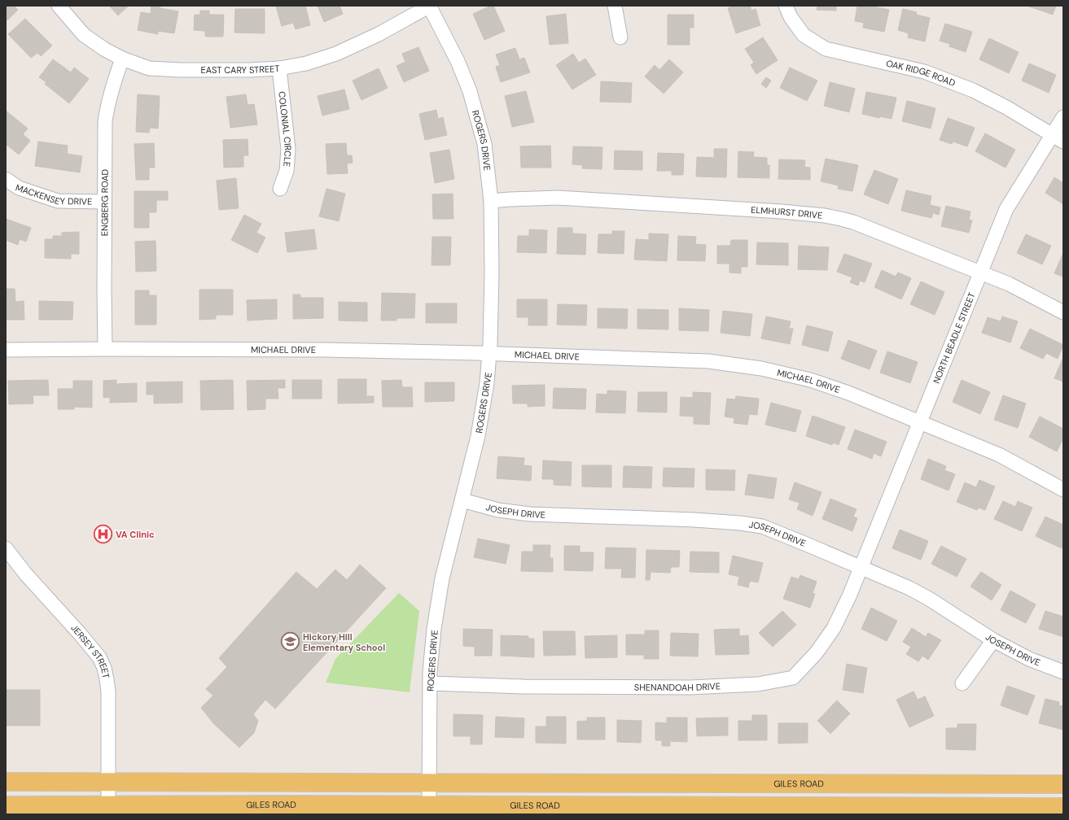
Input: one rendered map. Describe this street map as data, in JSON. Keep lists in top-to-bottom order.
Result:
{
  "streets": {
    "main road": ["GILES ROAD"],
    "street": [
      "EAST CARY STREET",
      "OAK RIDGE ROAD",
      "COLONIAL CIRCLE",
      "ROGERS DRIVE",
      "MACKENSEY DRIVE",
      "ENGBERG ROAD",
      "ELMHURST DRIVE",
      "NORTH BEADLE STREET",
      "MICHAEL DRIVE",
      "JOSEPH DRIVE",
      "JERSEY STREET",
      "SHENANDOAH DRIVE"
    ]
  },
  "crossings": [
    ["EAST CARY STREET", "COLONIAL CIRCLE"],
    ["EAST CARY STREET", "ROGERS DRIVE"],
    ["EAST CARY STREET", "ENGBERG ROAD"],
    ["OAK RIDGE ROAD", "NORTH BEADLE STREET"],
    ["ROGERS DRIVE", "ELMHURST DRIVE"],
    ["ROGERS DRIVE", "MICHAEL DRIVE"],
    ["ROGERS DRIVE", "JOSEPH DRIVE"],
    ["ROGERS DRIVE", "SHENANDOAH DRIVE"],
    ["ROGERS DRIVE", "GILES ROAD"],
    ["MACKENSEY DRIVE", "ENGBERG ROAD"],
    ["ENGBERG ROAD", "MICHAEL DRIVE"],
    ["ELMHURST DRIVE", "NORTH BEADLE STREET"],
    ["NORTH BEADLE STREET", "MICHAEL DRIVE"],
    ["NORTH BEADLE STREET", "JOSEPH DRIVE"],
    ["NORTH BEADLE STREET", "SHENANDOAH DRIVE"],
    ["JOSEPH DRIVE", "SHENANDOAH DRIVE"],
    ["JERSEY STREET", "GILES ROAD"]
  ],
  "places": {
    "hospital": ["VA Clinic"],
    "school or university": ["Hickory Hill Elementary School"]
  }
}
